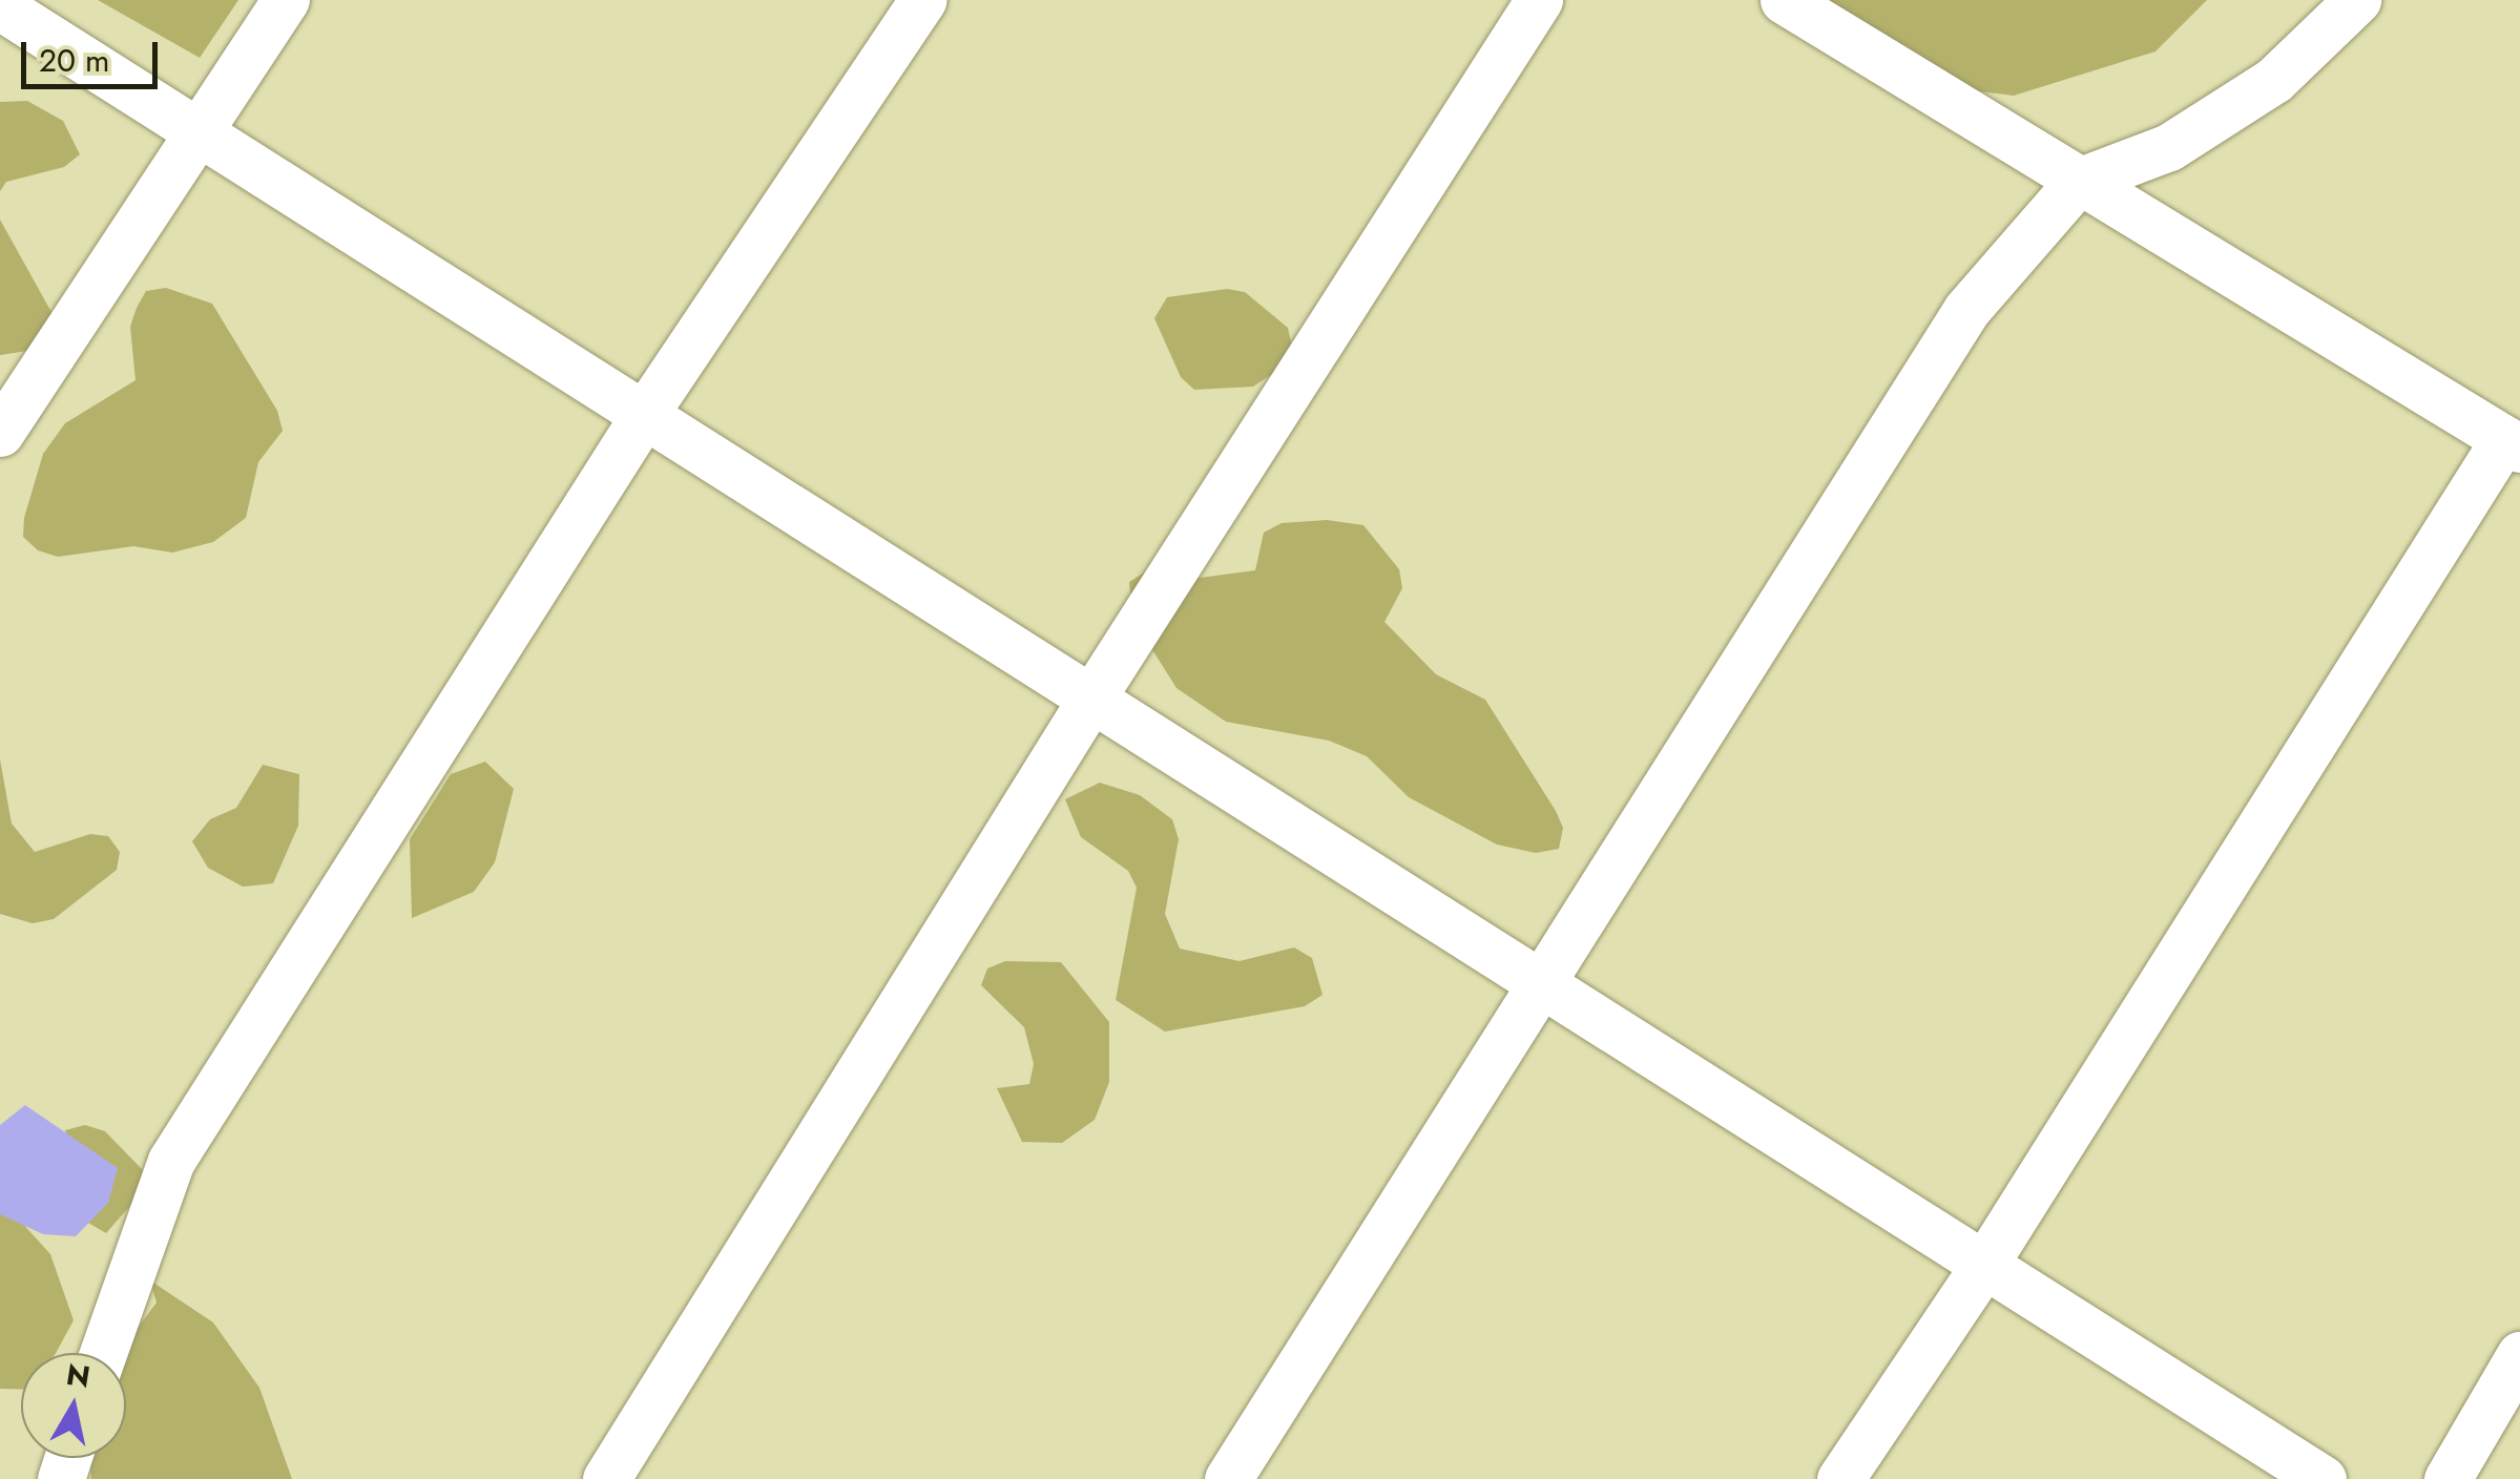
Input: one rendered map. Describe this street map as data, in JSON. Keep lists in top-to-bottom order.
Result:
{
  "scale_bar": "20 m",
  "north": "top"
}
